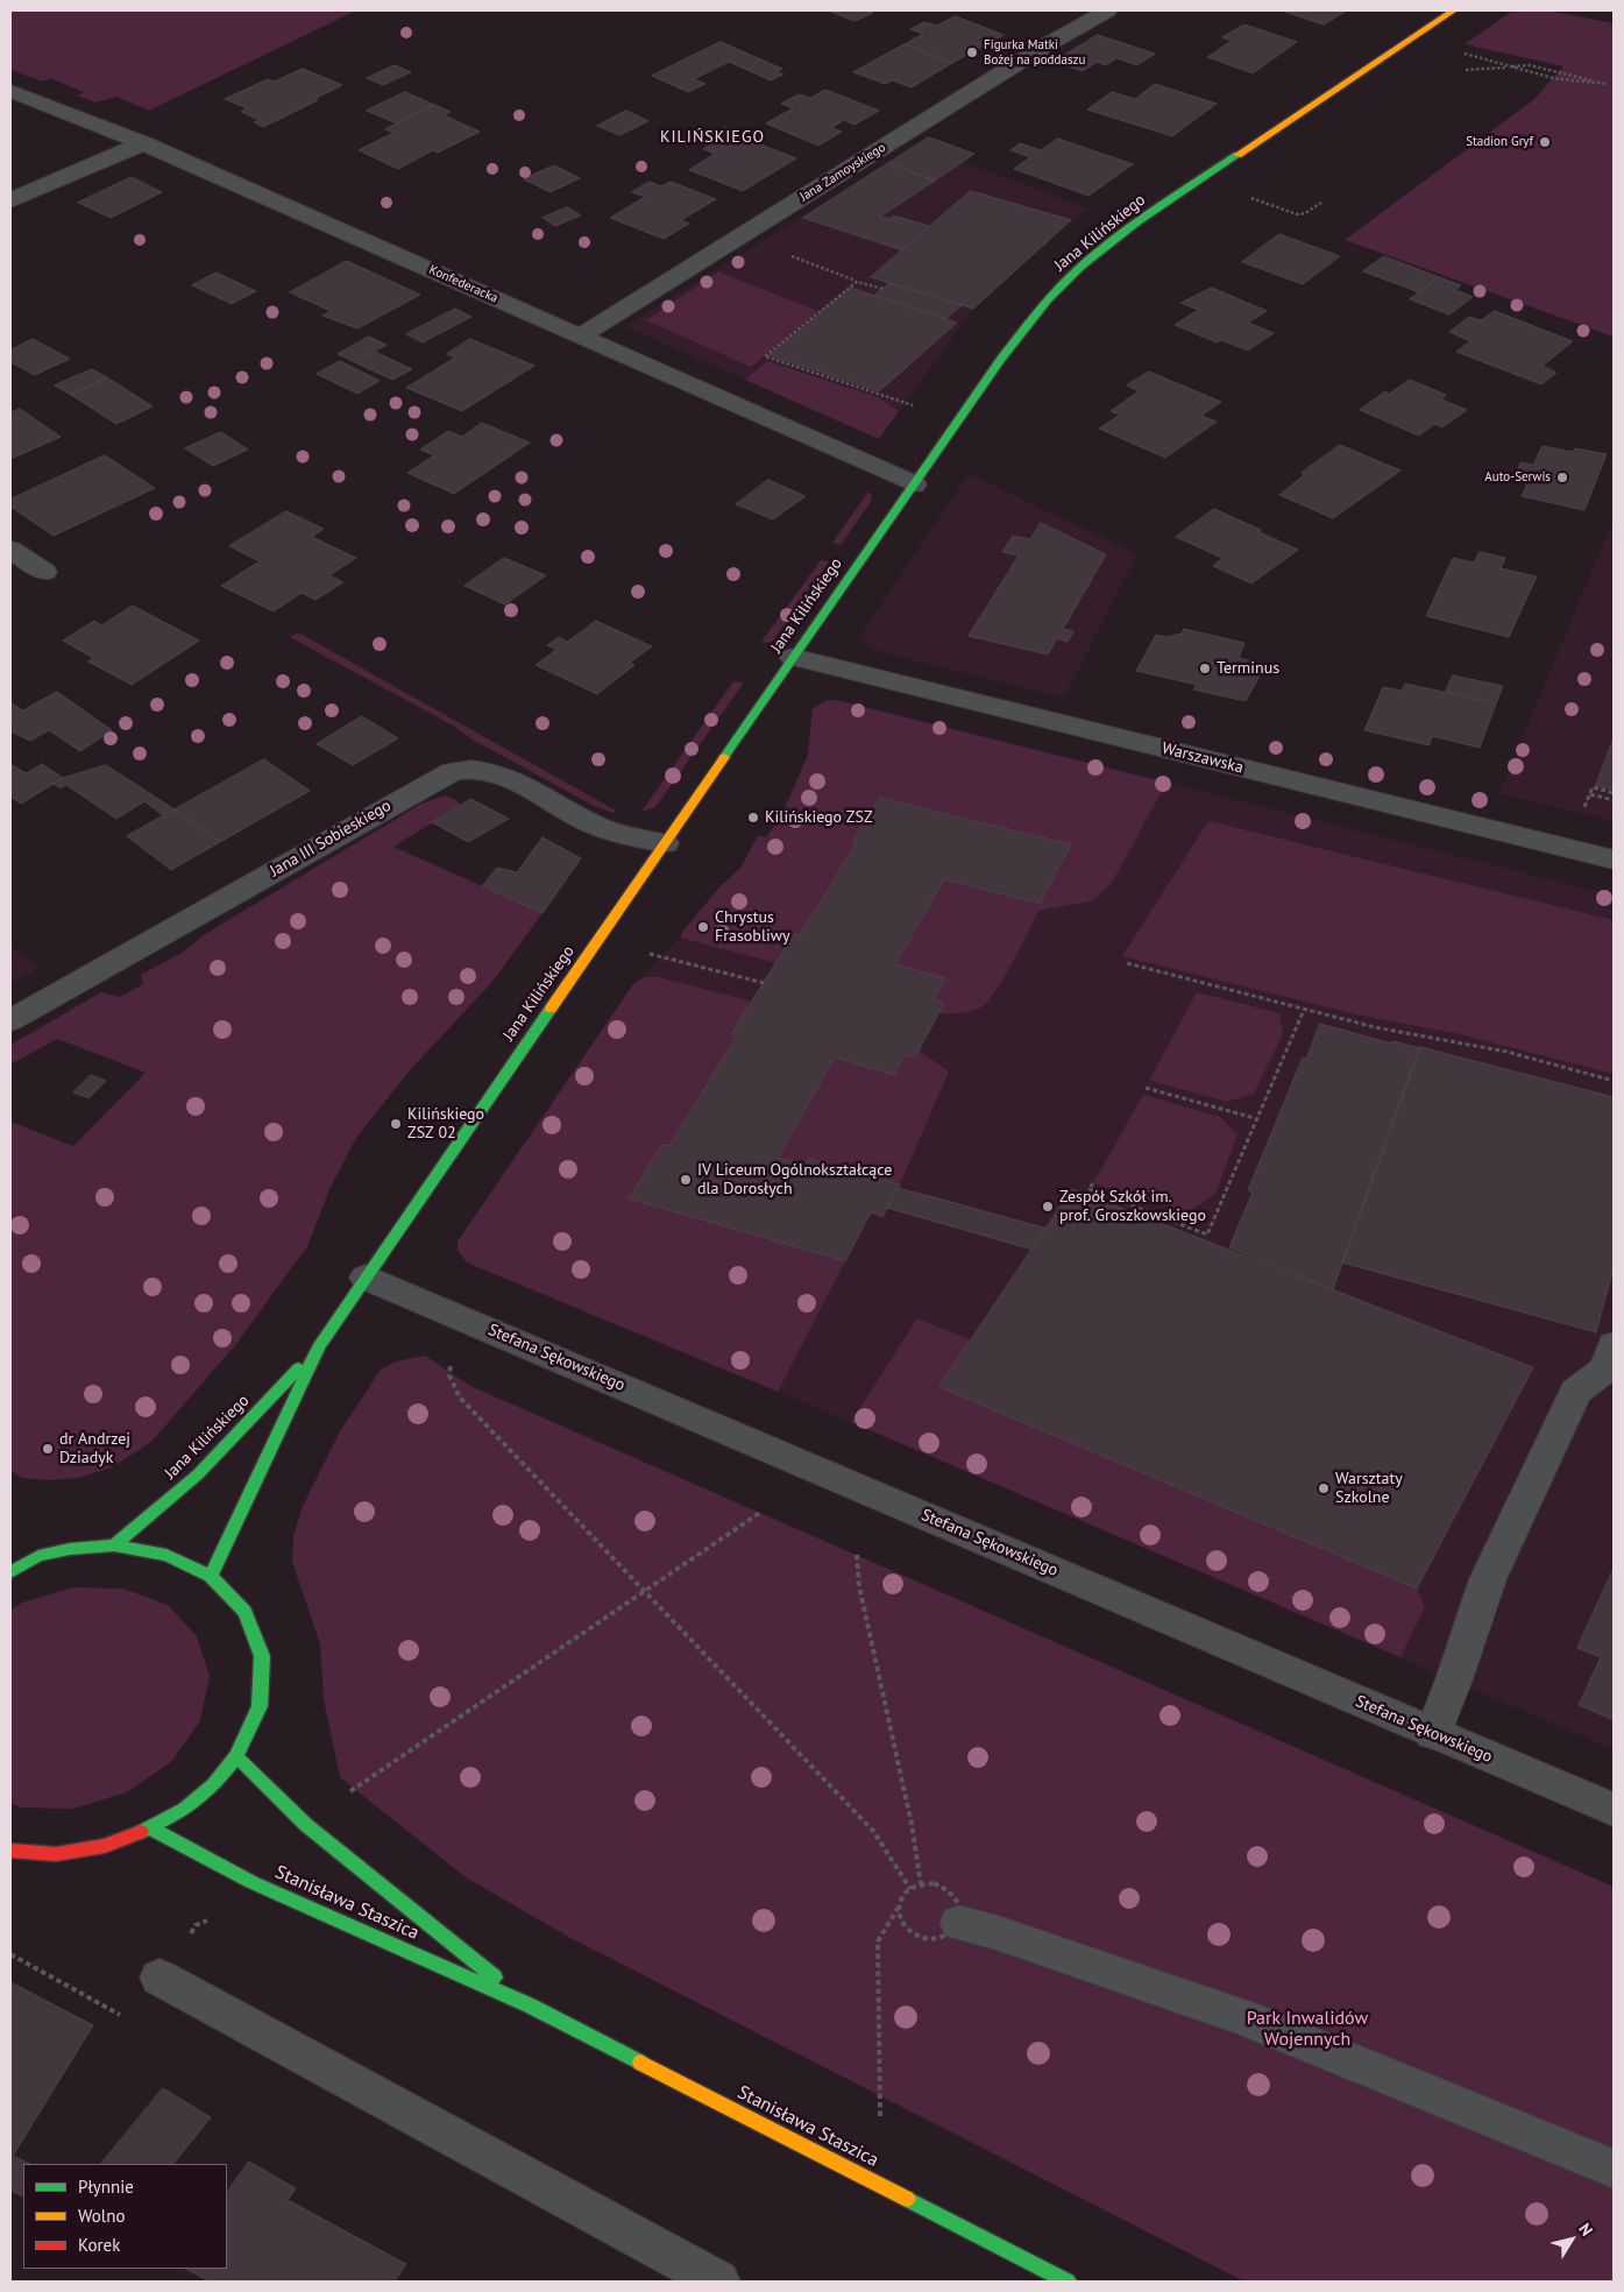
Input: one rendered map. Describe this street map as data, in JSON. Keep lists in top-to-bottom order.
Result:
{
  "streets": {
    "street": [
      "Jana Zamoyskiego",
      "Jana Kilińskiego",
      "Konfederacka",
      "Warszawska",
      "Jana III Sobieskiego",
      "Stefana Sękowskiego",
      "Stanisława Staszica"
    ]
  },
  "crossings": [
    ["Jana Zamoyskiego", "Konfederacka"],
    ["Jana Kilińskiego", "Konfederacka"],
    ["Jana Kilińskiego", "Warszawska"],
    ["Jana Kilińskiego", "Jana III Sobieskiego"],
    ["Jana Kilińskiego", "Stefana Sękowskiego"]
  ],
  "districts": ["KILIŃSKIEGO"],
  "parks": ["Park Inwalidów Wojennych"],
  "places": [
    "Figurka Matki Bożej na poddaszu",
    "Stadion Gryf",
    "Auto-Serwis",
    "Terminus",
    "Kilińskiego ZSZ",
    "Chrystus Frasobliwy",
    "Kilińskiego ZSZ 02",
    "IV Liceum Ogólnokształcące dla Dorosłych",
    "Zespół Szkół im. prof. Groszkowskiego",
    "dr Andrzej Dziadyk",
    "Warsztaty Szkolne"
  ],
  "legend": ["Płynnie", "Wolno", "Korek"],
  "north": "top right"
}
